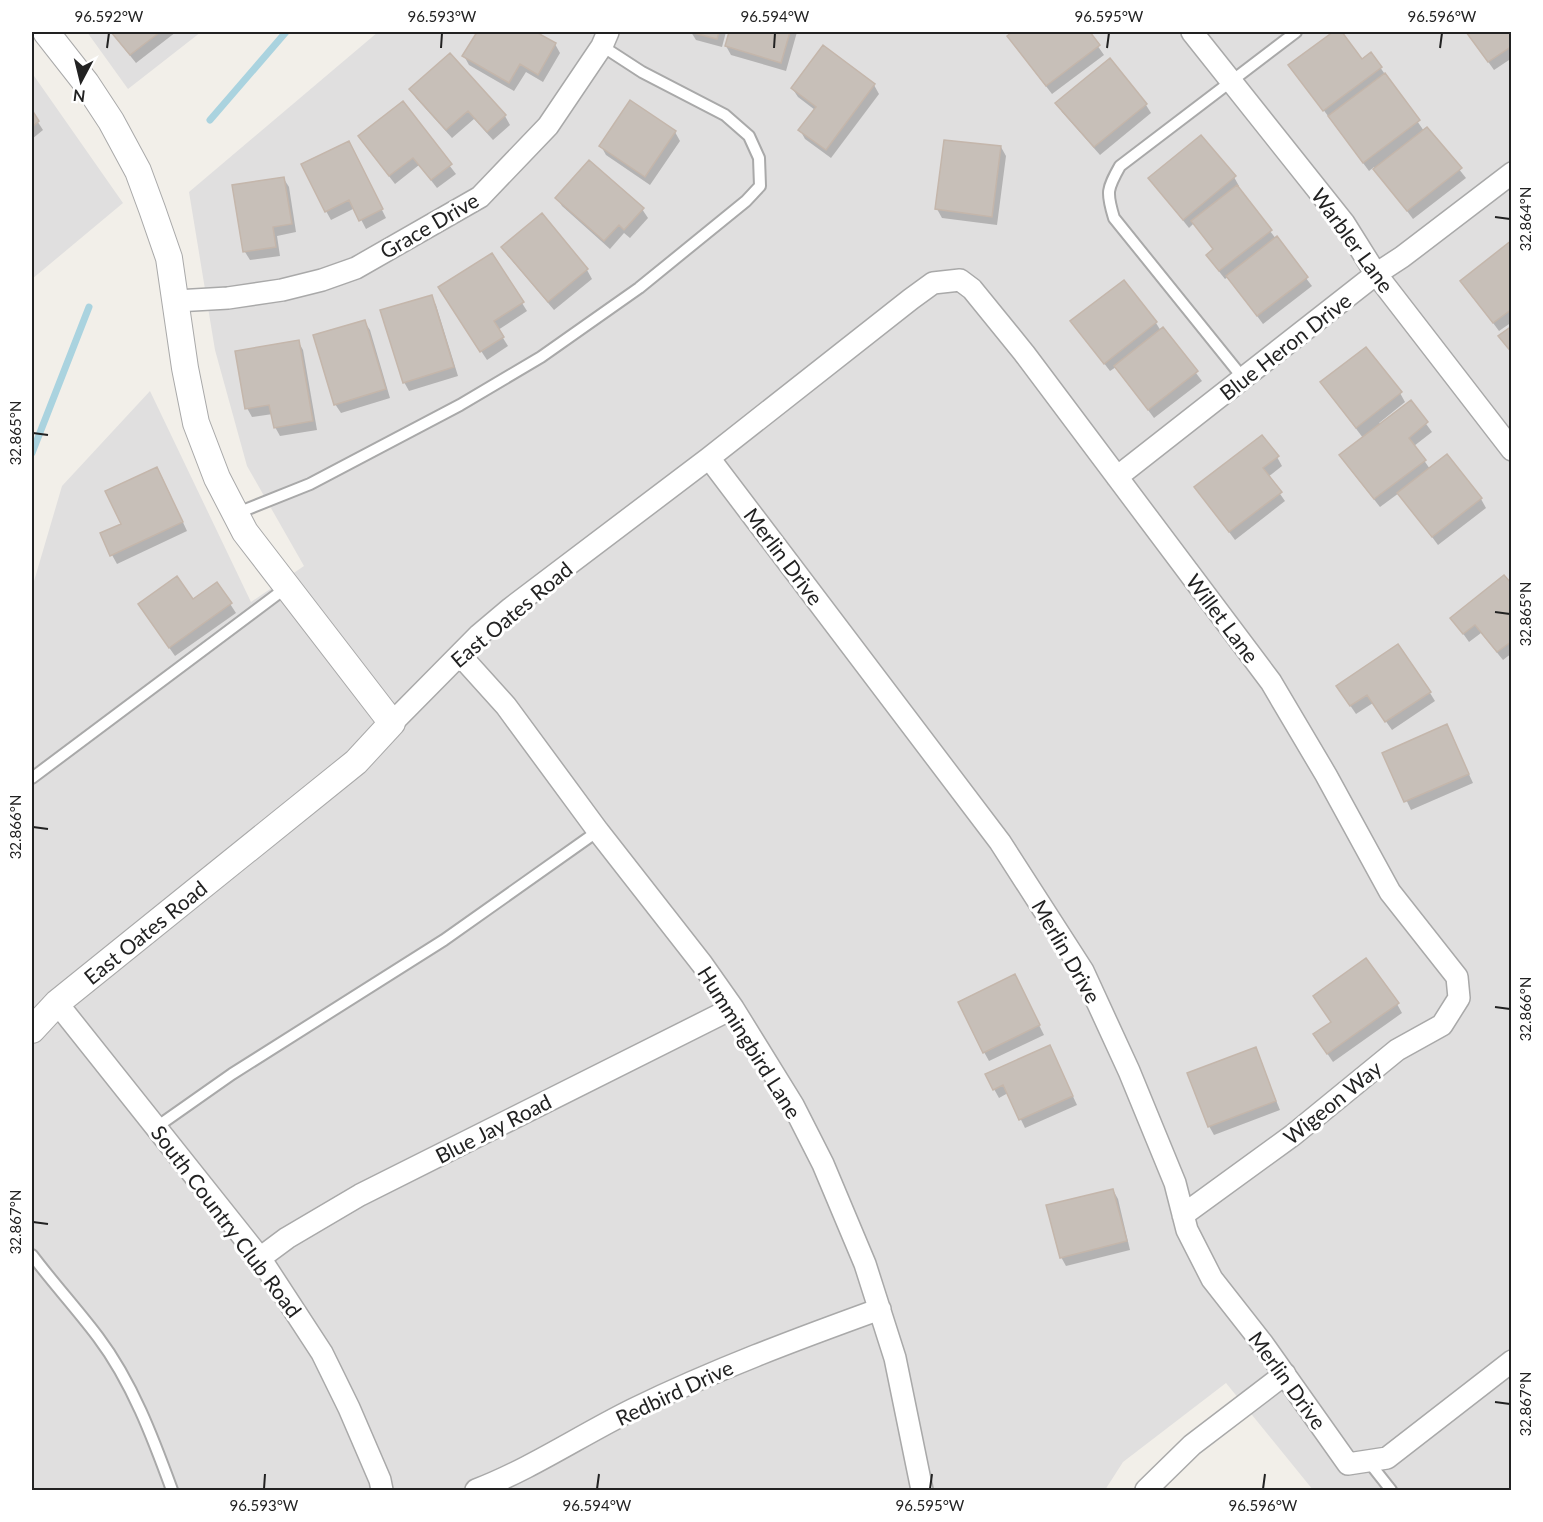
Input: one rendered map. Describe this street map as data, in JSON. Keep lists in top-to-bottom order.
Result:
{
  "streets": {
    "street": [
      "Grace Drive",
      "Warbler Lane",
      "Blue Heron Drive",
      "Merlin Drive",
      "East Oates Road",
      "Willet Lane",
      "Hummingbird Lane",
      "Wigeon Way",
      "Blue Jay Road",
      "South Country Club Road",
      "Redbird Drive"
    ]
  },
  "crossings": [
    ["Warbler Lane", "Blue Heron Drive"],
    ["Blue Heron Drive", "Willet Lane"],
    ["Merlin Drive", "East Oates Road"],
    ["Merlin Drive", "Wigeon Way"],
    ["East Oates Road", "Willet Lane"],
    ["East Oates Road", "Hummingbird Lane"],
    ["East Oates Road", "South Country Club Road"],
    ["Willet Lane", "Wigeon Way"],
    ["Hummingbird Lane", "Blue Jay Road"],
    ["Hummingbird Lane", "Redbird Drive"],
    ["Blue Jay Road", "South Country Club Road"]
  ],
  "north": "bottom",
  "coordinates": [
    "96.592°W",
    "96.593°W",
    "96.594°W",
    "96.595°W",
    "96.596°W",
    "32.864°N",
    "32.865°N",
    "32.866°N",
    "32.867°N"
  ]
}
